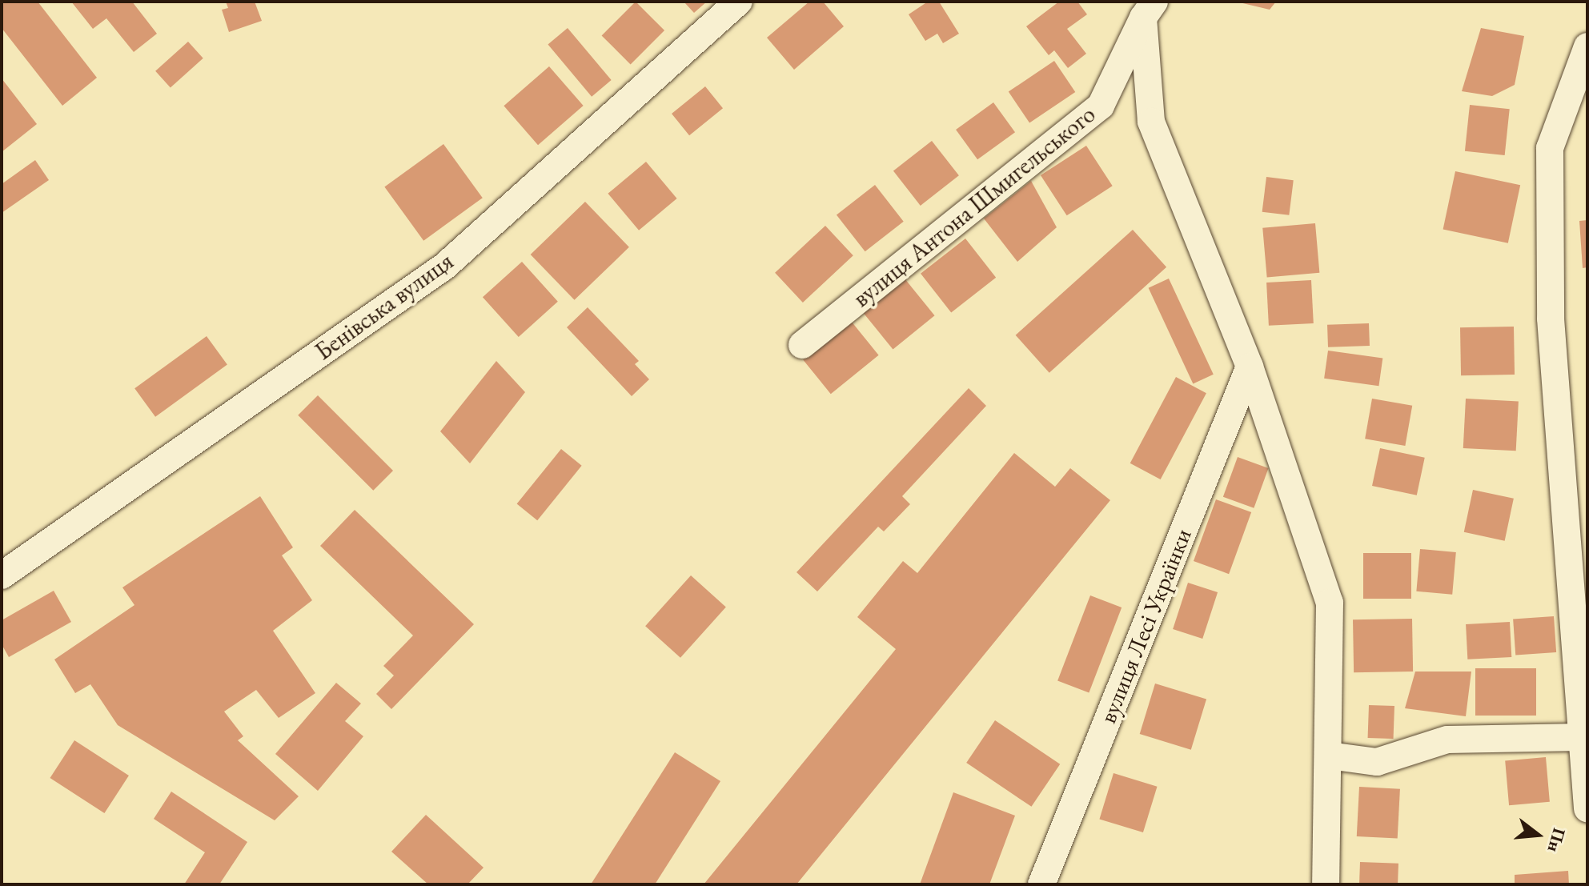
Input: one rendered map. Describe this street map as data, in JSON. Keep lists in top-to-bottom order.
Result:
{
  "streets": {
    "street": ["вулиця Антона Шмигельського", "Бенівська вулиця", "вулиця Лесі Українки"]
  },
  "north": "right"
}
